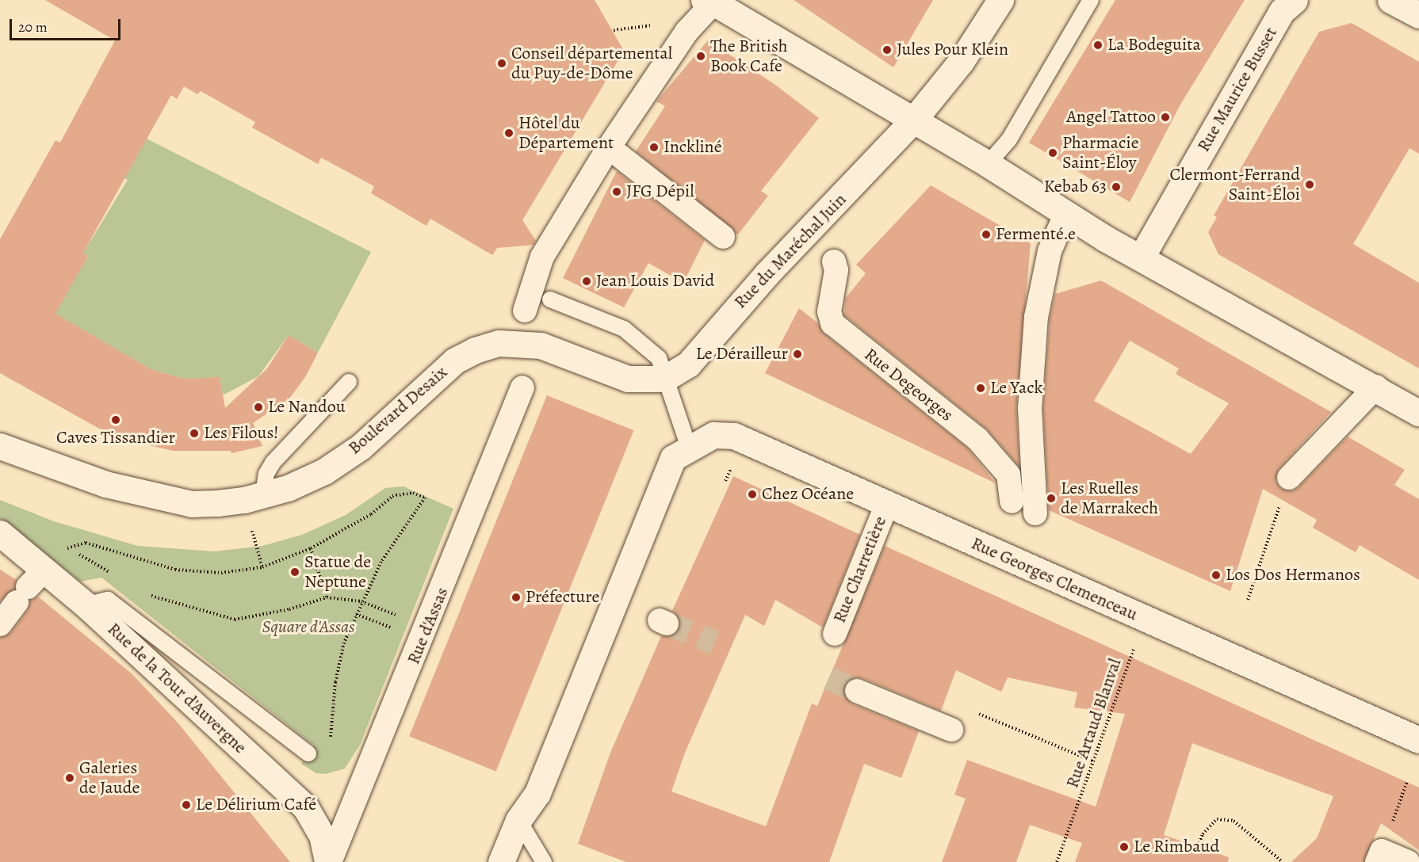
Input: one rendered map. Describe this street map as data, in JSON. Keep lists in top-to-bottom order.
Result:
{
  "streets": {
    "street": [
      "Rue Maurice Busset",
      "Rue du Maréchal Juin",
      "Rue Degeorges",
      "Boulevard Desaix",
      "Rue Charretière",
      "Rue Georges Clemenceau",
      "Rue d'Assas",
      "Rue de la Tour d'Auvergne"
    ],
    "path": ["Rue Artaud Blanval"]
  },
  "crossings": [
    ["Rue du Maréchal Juin", "Boulevard Desaix"],
    ["Rue Charretière", "Rue Georges Clemenceau"],
    ["Rue d'Assas", "Rue de la Tour d'Auvergne"]
  ],
  "parks": ["Square d'Assas"],
  "places": [
    "La Bodeguita",
    "Jules Pour Klein",
    "The British Book Cafe",
    "Conseil départemental du Puy-de-Dôme",
    "Angel Tattoo",
    "Hôtel du Département",
    "Inckliné",
    "Pharmacie Saint-Éloy",
    "Clermont-Ferrand Saint-Éloi",
    "Kebab 63",
    "JFG Dépil",
    "Fermenté.e",
    "Jean Louis David",
    "Le Dérailleur",
    "Le Yack",
    "Le Nandou",
    "Caves Tissandier",
    "Les Filous!",
    "Chez Océane",
    "Les Ruelles de Marrakech",
    "Statue de Neptune",
    "Los Dos Hermanos",
    "Préfecture",
    "Galeries de Jaude",
    "Le Délirium Café",
    "Le Rimbaud"
  ],
  "scale_bar": "20 m"
}
